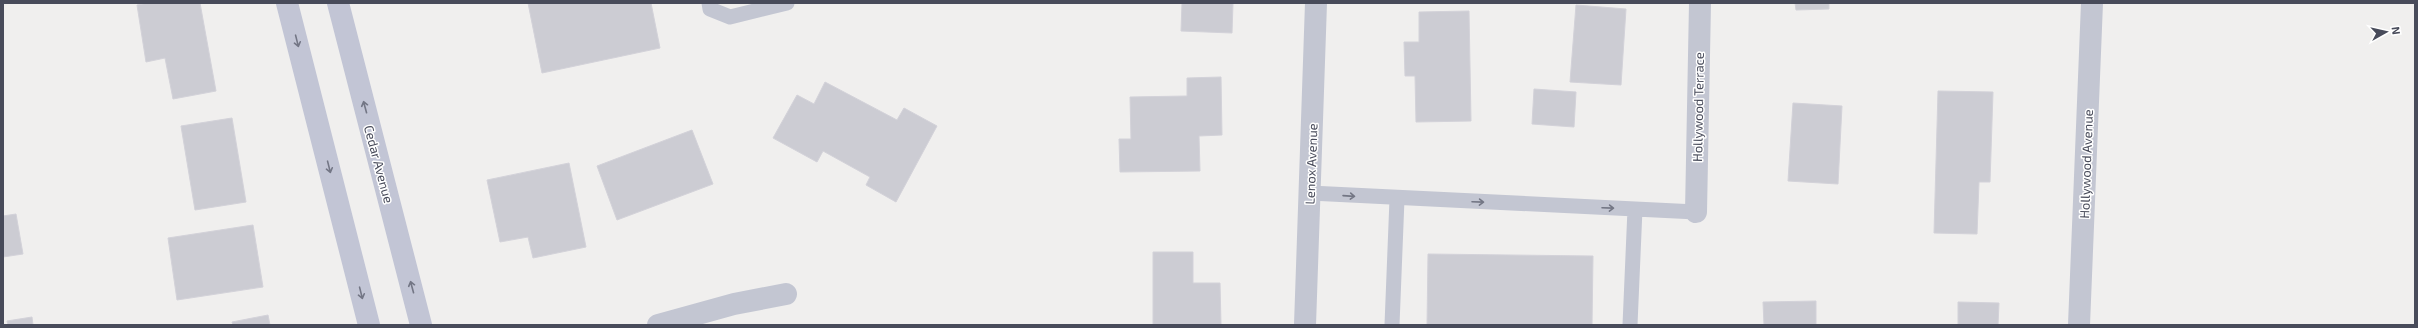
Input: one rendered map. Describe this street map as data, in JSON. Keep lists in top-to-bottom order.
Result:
{
  "streets": {
    "main road": ["Cedar Avenue"],
    "street": ["Hollywood Terrace", "Lenox Avenue", "Hollywood Avenue"]
  },
  "north": "right"
}
